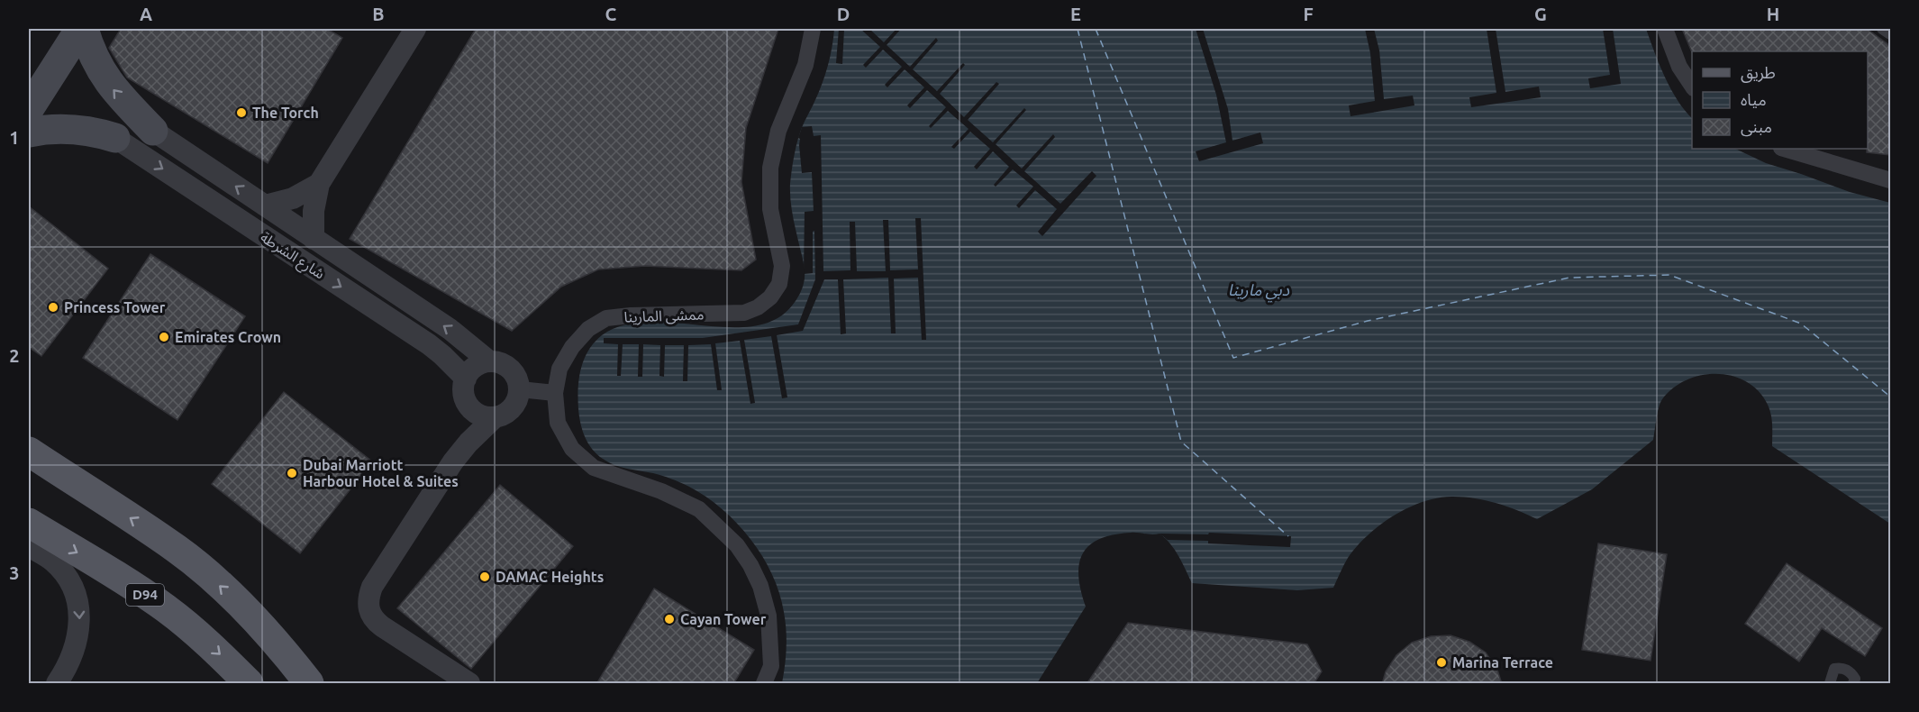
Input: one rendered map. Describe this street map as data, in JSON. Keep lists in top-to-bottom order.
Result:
{
  "streets": {
    "main road": ["D94"],
    "street": ["شارع الشرطة", "ممشى المارينا"]
  },
  "water": ["دبي مارينا"],
  "places": [
    "The Torch",
    "Princess Tower",
    "Emirates Crown",
    "Dubai Marriott Harbour Hotel & Suites",
    "DAMAC Heights",
    "Cayan Tower",
    "Marina Terrace"
  ],
  "legend": ["طريق", "مياه", "مبنى"],
  "grid": {
    "columns": [
      "A",
      "B",
      "C",
      "D",
      "E",
      "F",
      "G",
      "H"
    ],
    "rows": ["1", "2", "3"]
  }
}
